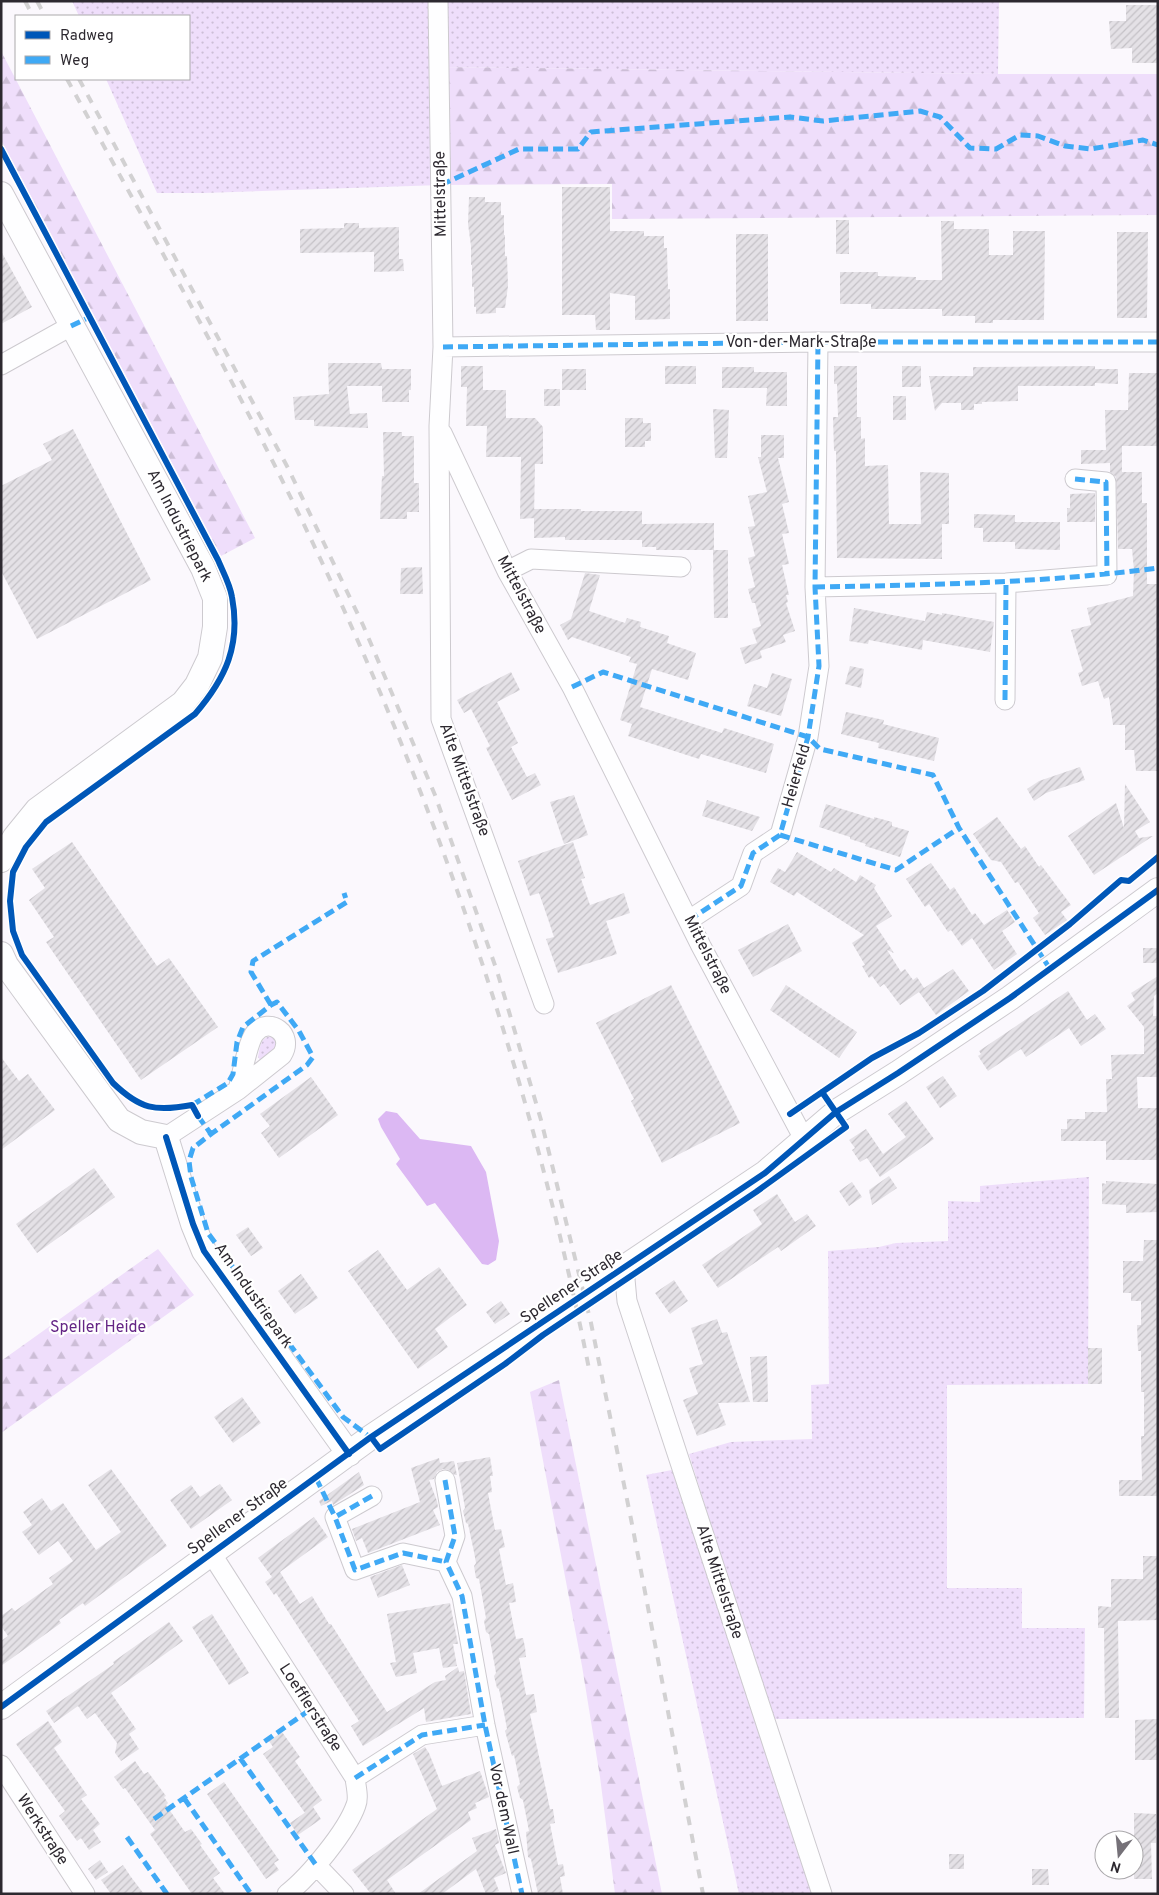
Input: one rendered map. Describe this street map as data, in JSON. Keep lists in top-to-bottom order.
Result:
{
  "streets": {
    "street": [
      "Mittelstraße",
      "Von-der-Mark-Straße",
      "Am Industriepark",
      "Heierfeld",
      "Alte Mittelstraße",
      "Spellener Straße",
      "Loefflerstraße",
      "Vor dem Wall",
      "Werkstraße"
    ]
  },
  "crossings": [
    ["Mittelstraße", "Von-der-Mark-Straße"],
    ["Mittelstraße", "Heierfeld"],
    ["Mittelstraße", "Alte Mittelstraße"],
    ["Mittelstraße", "Spellener Straße"],
    ["Von-der-Mark-Straße", "Heierfeld"],
    ["Am Industriepark", "Spellener Straße"],
    ["Alte Mittelstraße", "Spellener Straße"],
    ["Spellener Straße", "Loefflerstraße"]
  ],
  "parks": ["Speller Heide"],
  "legend": ["Radweg", "Weg"],
  "north": "bottom"
}
